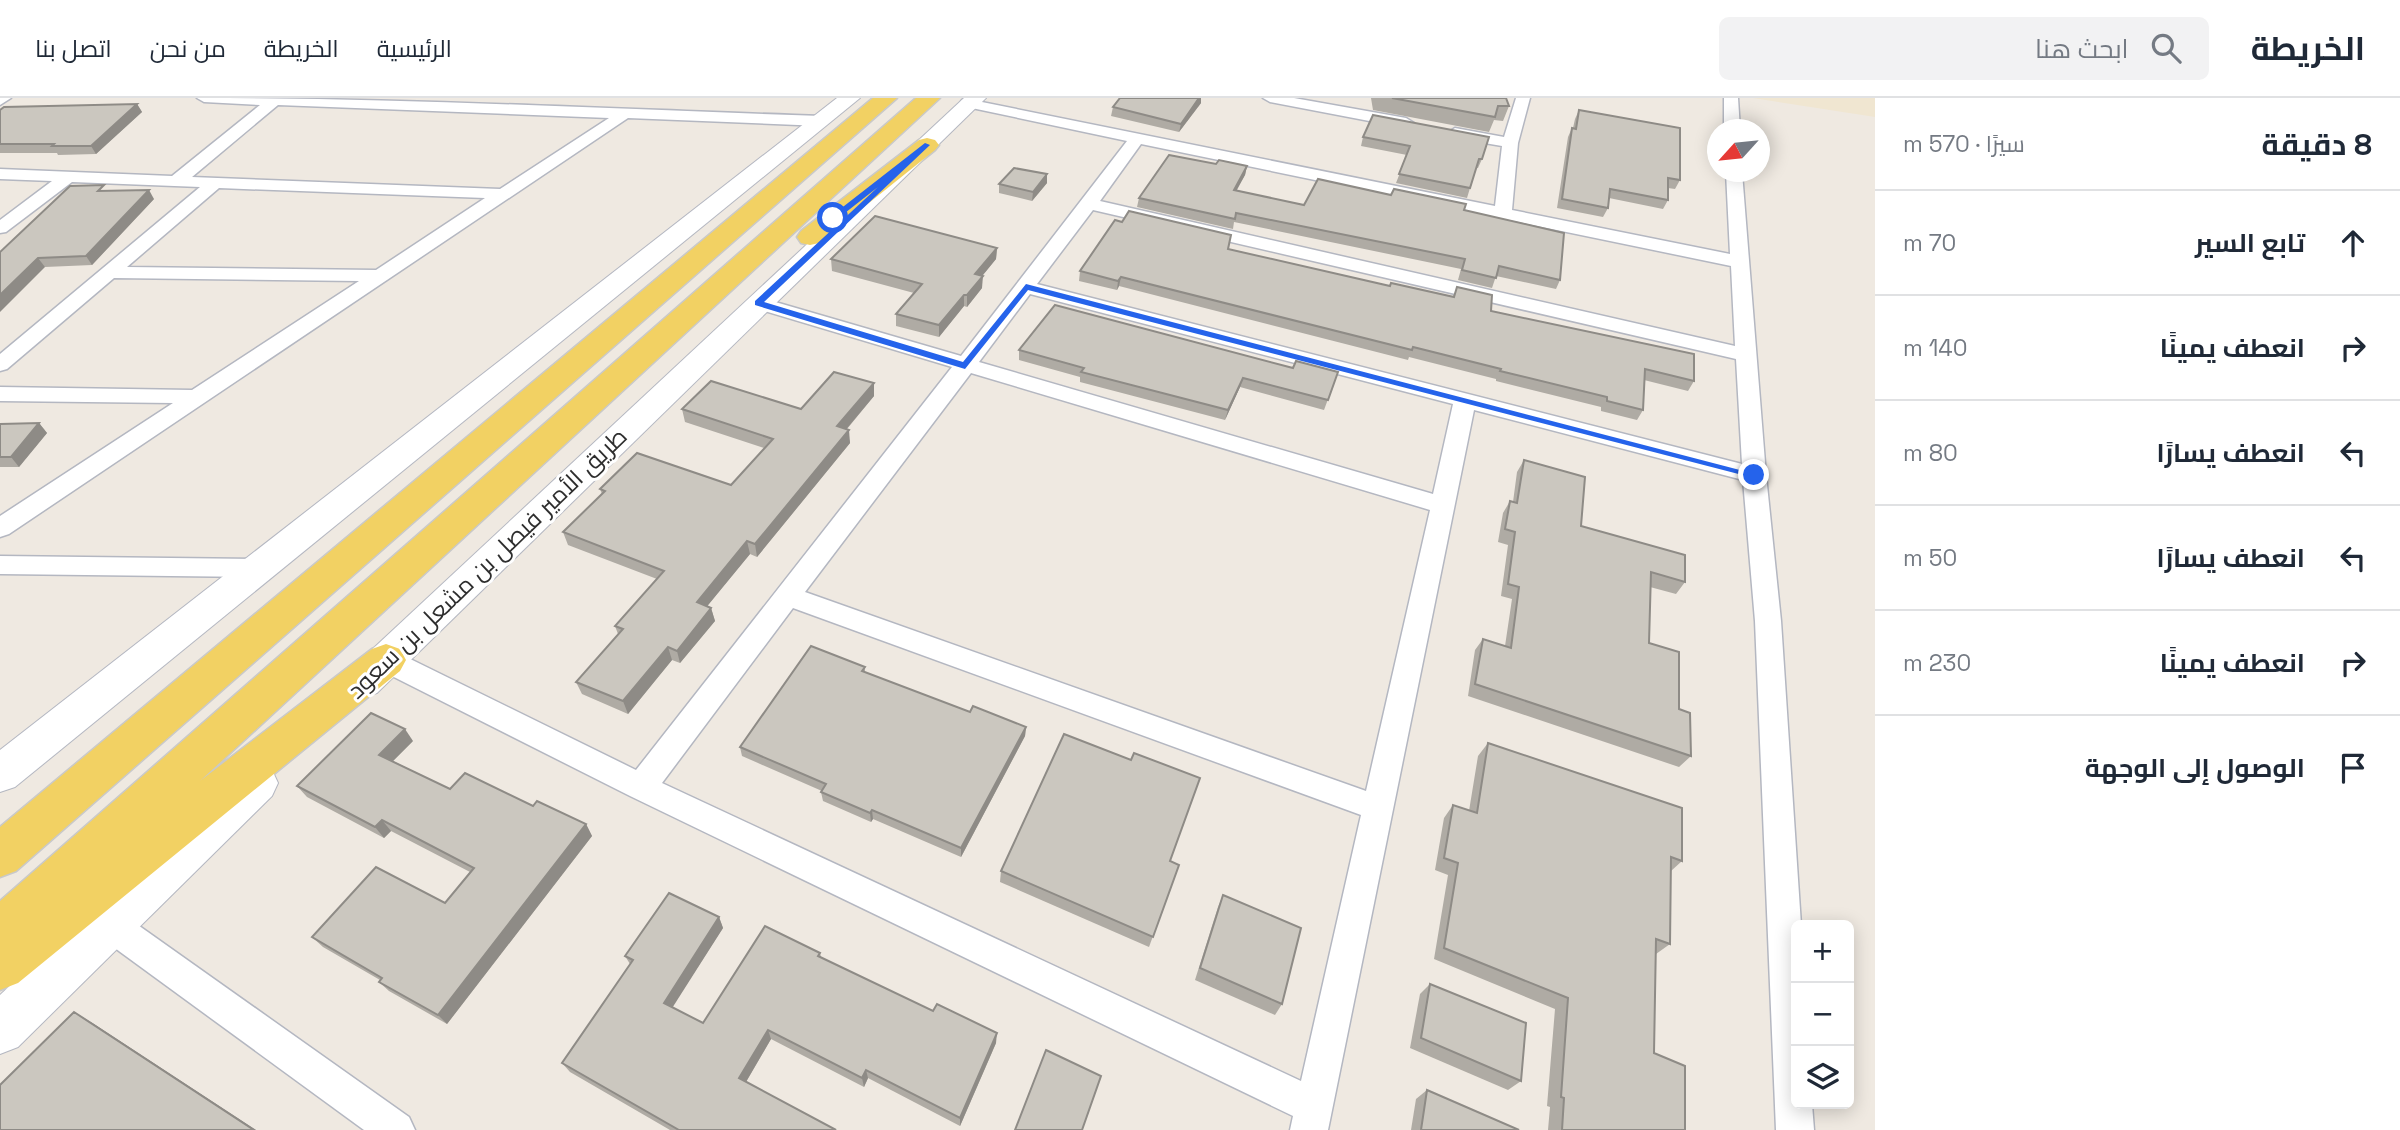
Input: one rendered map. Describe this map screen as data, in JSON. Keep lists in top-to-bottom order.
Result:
{
  "streets": {
    "main road": ["طريق الأمير فيصل بن مشعل بن سعود"]
  },
  "north": "bottom left",
  "page": {
    "header": "الخريطة",
    "search": "ابحث هنا",
    "nav": [
      "الرئيسية",
      "الخريطة",
      "من نحن",
      "اتصل بنا"
    ],
    "heading": ["8 دقيقة", "سيرًا · 570 m"],
    "list": [
      ["تابع السير", "70 m"],
      ["انعطف يمينًا", "140 m"],
      ["انعطف يسارًا", "80 m"],
      ["انعطف يسارًا", "50 m"],
      ["انعطف يمينًا", "230 m"],
      "الوصول إلى الوجهة"
    ],
    "map_buttons": ["+", "−"]
  }
}
